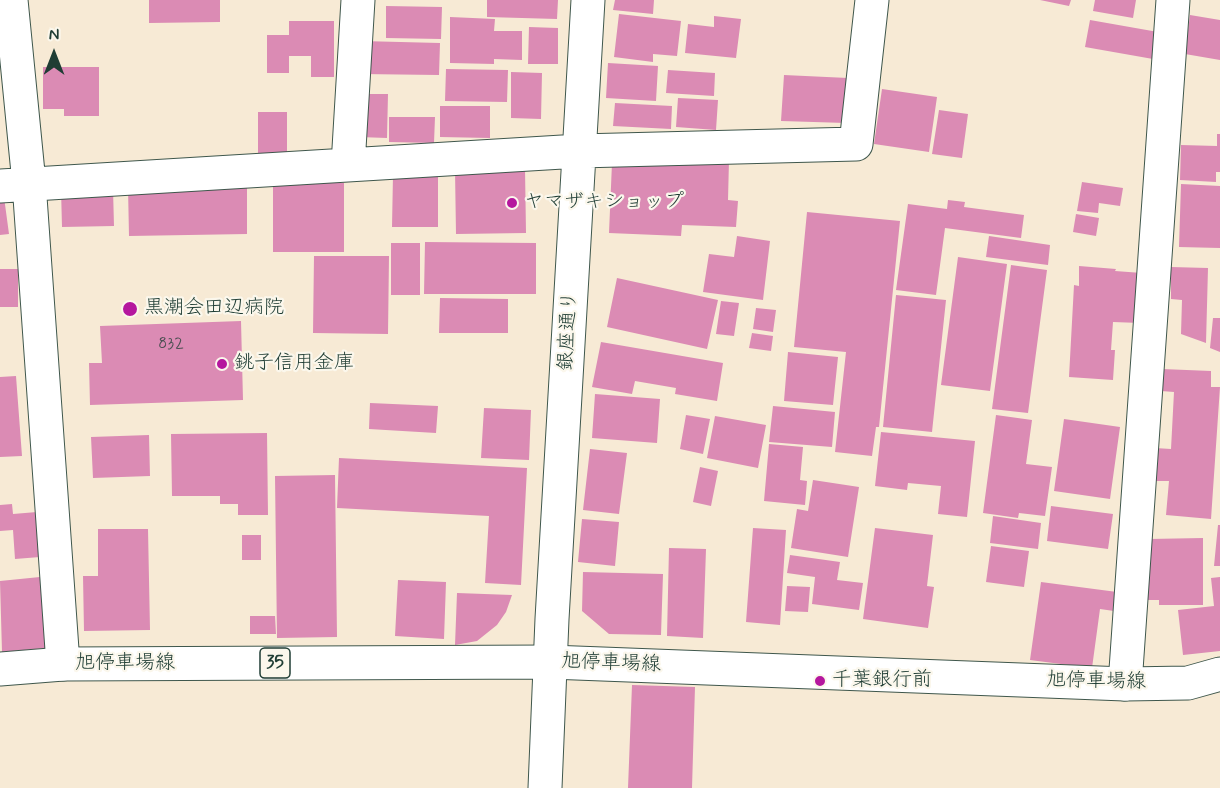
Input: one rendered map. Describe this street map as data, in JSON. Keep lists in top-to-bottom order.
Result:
{
  "streets": {
    "street": ["銀座通り", "35", "旭停車場線"]
  },
  "crossings": [
    ["銀座通り", "旭停車場線"]
  ],
  "places": [
    "ヤマザキショップ",
    "黒潮会田辺病院",
    "銚子信用金庫",
    "千葉銀行前"
  ],
  "house_numbers": ["832"],
  "north": "top"
}
